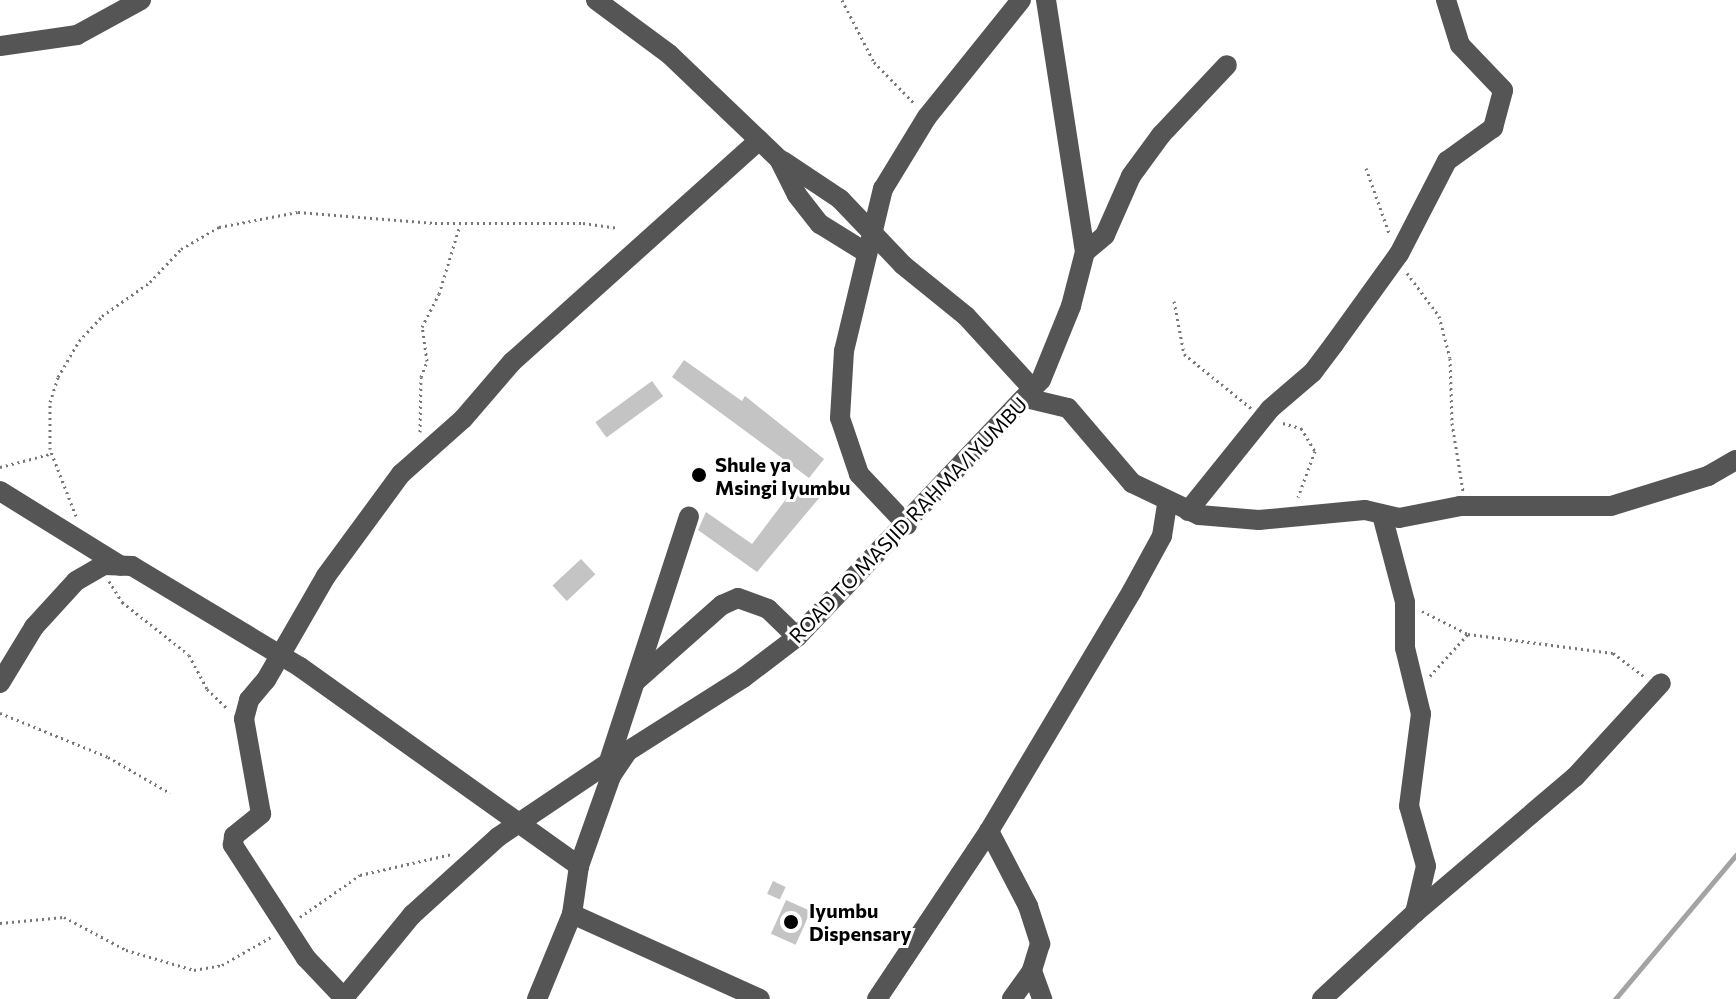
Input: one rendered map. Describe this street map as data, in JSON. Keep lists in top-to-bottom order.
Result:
{
  "streets": {
    "street": ["ROAD TO MASJID RAHMA/IYUMBU"]
  },
  "places": ["Shule ya Msingi Iyumbu", "Iyumbu Dispensary"]
}
